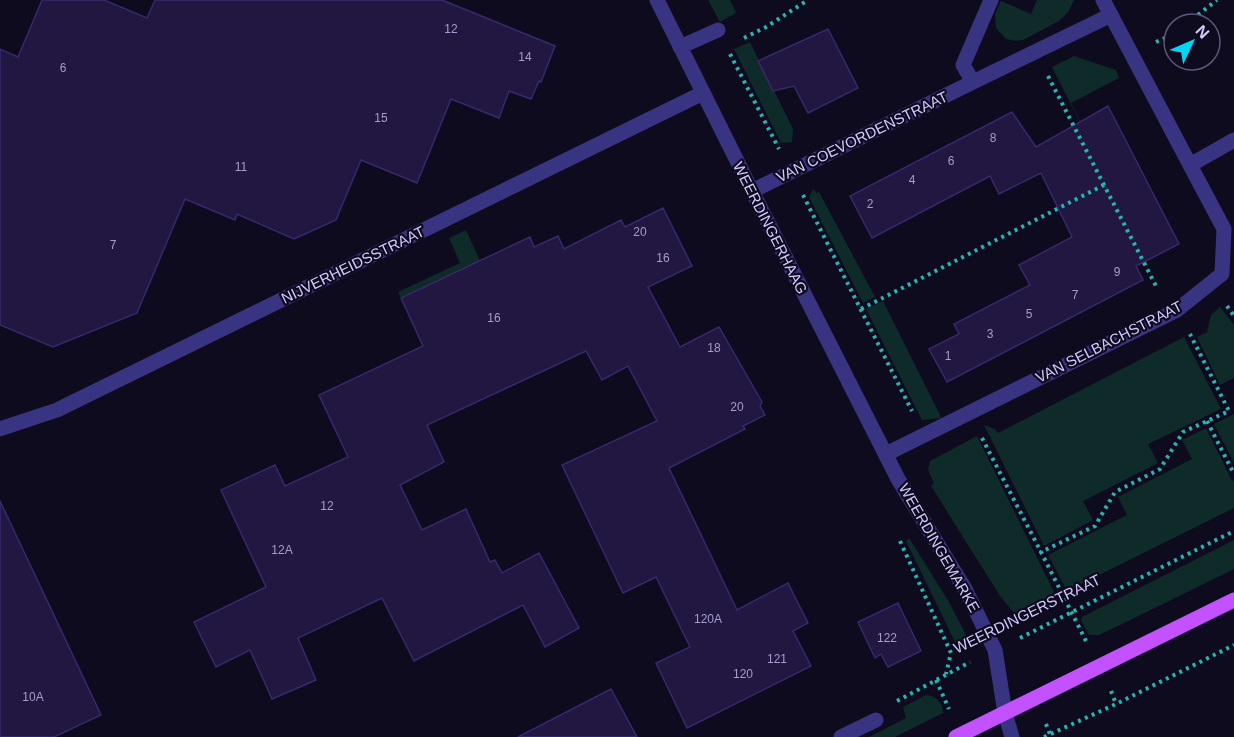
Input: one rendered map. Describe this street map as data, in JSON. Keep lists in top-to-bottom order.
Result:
{
  "streets": {
    "street": [
      "VAN COEVORDENSTRAAT",
      "WEERDINGERHAAG",
      "NIJVERHEIDSSTRAAT",
      "VAN SELBACHSTRAAT",
      "WEERDINGEMARKE"
    ],
    "path": ["WEERDINGERSTRAAT"]
  },
  "crossings": [
    ["VAN COEVORDENSTRAAT", "WEERDINGERHAAG"],
    ["VAN COEVORDENSTRAAT", "VAN SELBACHSTRAAT"],
    ["WEERDINGERHAAG", "NIJVERHEIDSSTRAAT"],
    ["WEERDINGERHAAG", "VAN SELBACHSTRAAT"],
    ["WEERDINGERHAAG", "WEERDINGEMARKE"],
    ["VAN SELBACHSTRAAT", "WEERDINGEMARKE"],
    ["WEERDINGEMARKE", "WEERDINGERSTRAAT"]
  ],
  "house_numbers": [
    "12",
    "14",
    "6",
    "15",
    "8",
    "6",
    "11",
    "4",
    "2",
    "20",
    "7",
    "16",
    "9",
    "7",
    "5",
    "16",
    "3",
    "18",
    "1",
    "20",
    "12",
    "12A",
    "120A",
    "122",
    "121",
    "120",
    "10A"
  ],
  "north": "top right"
}
